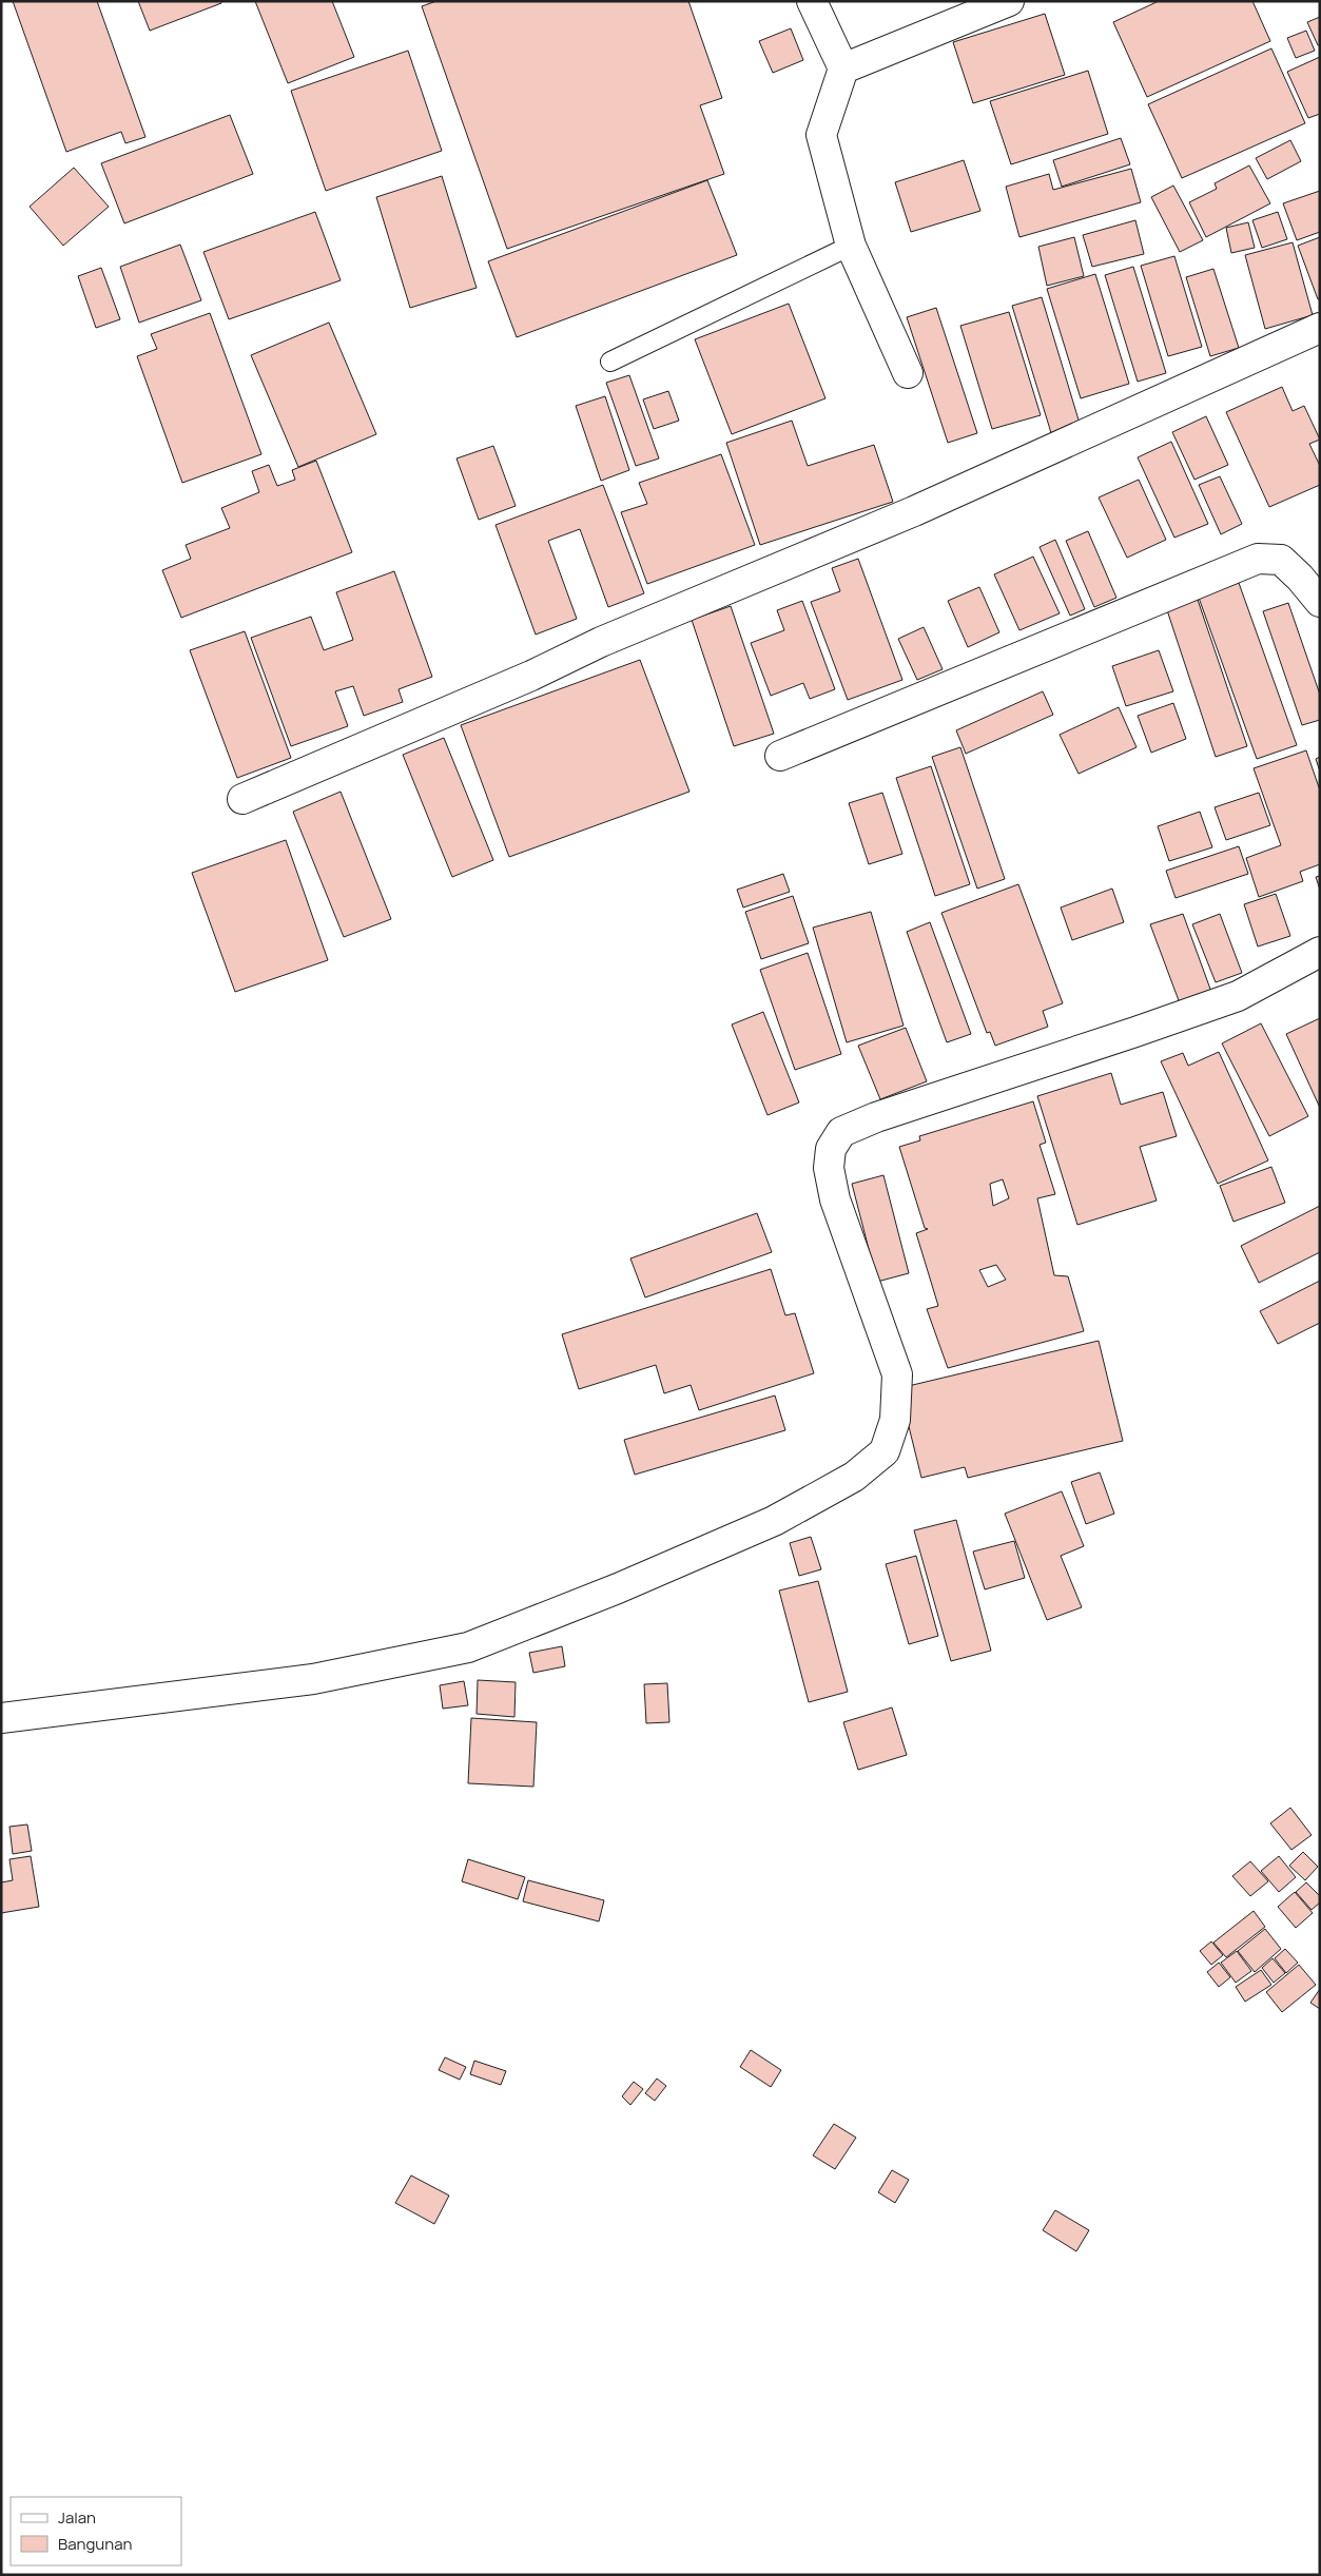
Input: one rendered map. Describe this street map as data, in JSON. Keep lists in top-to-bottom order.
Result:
{
  "legend": ["Jalan", "Bangunan"]
}
